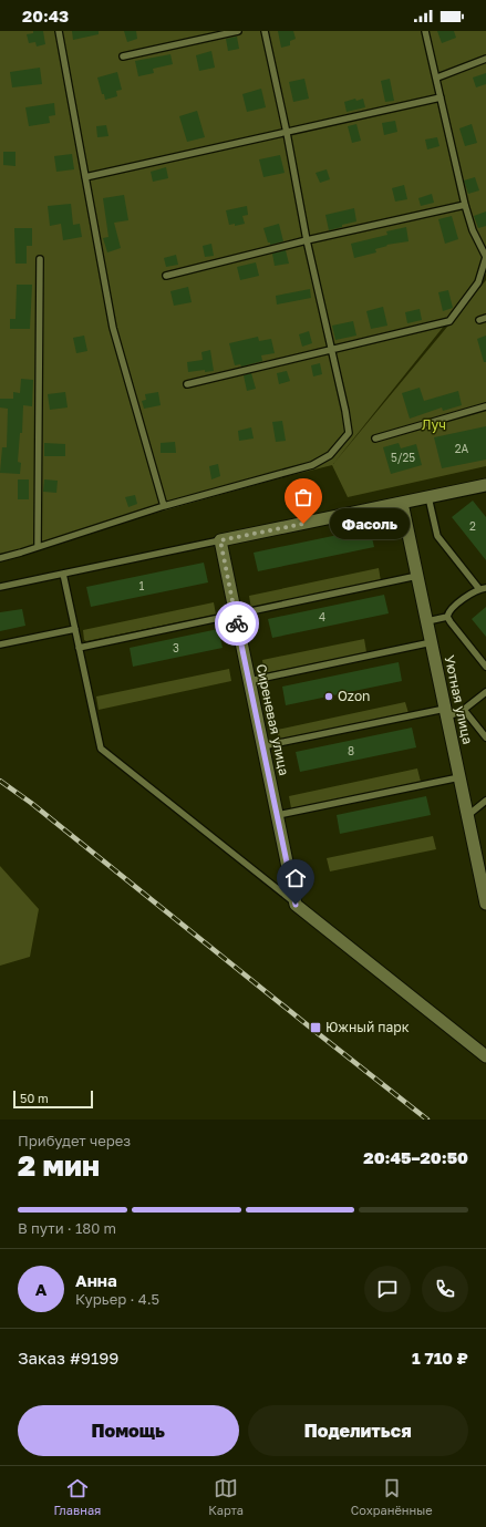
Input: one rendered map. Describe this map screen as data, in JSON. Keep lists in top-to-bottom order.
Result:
{
  "streets": {
    "street": ["Уютная улица", "Сиреневая улица"]
  },
  "parks": ["Луч"],
  "places": {
    "other": ["Фасоль", "Ozon"],
    "transit": ["Южный парк"]
  },
  "house_numbers": [
    "2А",
    "5/25",
    "2",
    "1",
    "4",
    "3",
    "8"
  ],
  "scale_bar": "50 m",
  "page": {
    "status": "20:43",
    "bubble": "Фасоль",
    "scale": "50 m",
    "heading": ["2 мин", "Прибудет через", "20:45–20:50"],
    "panel": [
      "Анна",
      "Курьер · 4.5",
      "Заказ #9199",
      "1 710 ₽"
    ],
    "bar": "В пути · 180 m",
    "round": "А",
    "buttons": ["Помощь", "Поделиться"],
    "tabs": ["Главная", "Карта", "Сохранённые"]
  }
}
